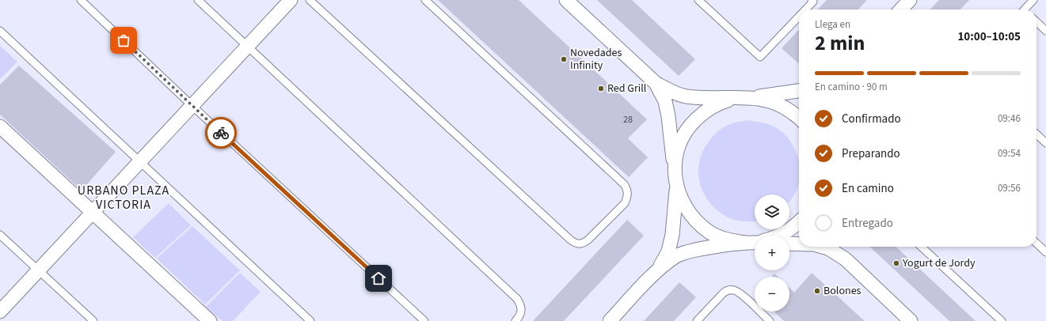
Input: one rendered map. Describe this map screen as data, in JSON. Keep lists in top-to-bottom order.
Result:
{
  "districts": ["URBANO PLAZA VICTORIA"],
  "places": [
    "Novedades Infinity",
    "Red Grill",
    "Yogurt de Jordy",
    "Bolones"
  ],
  "house_numbers": ["28"],
  "page": {
    "heading": ["2 min", "Llega en", "10:00–10:05"],
    "bar": "En camino · 90 m",
    "list": [
      ["Confirmado", "09:46"],
      ["Preparando", "09:54"],
      ["En camino", "09:56"],
      "Entregado"
    ],
    "map_buttons": ["+", "−"]
  }
}
